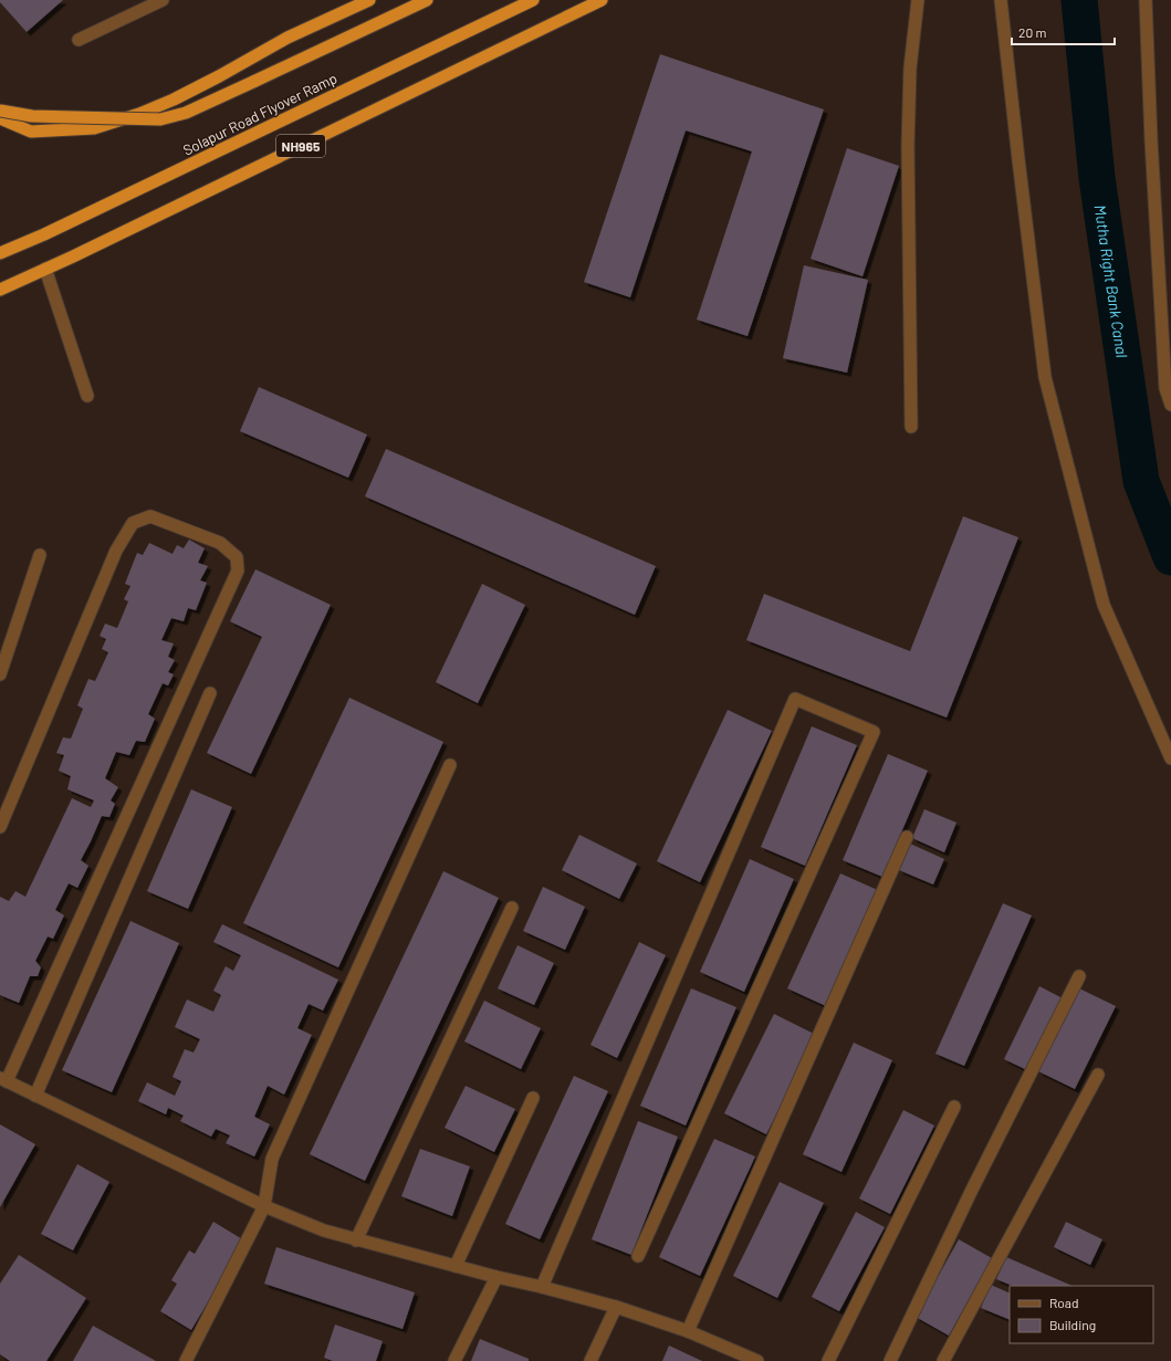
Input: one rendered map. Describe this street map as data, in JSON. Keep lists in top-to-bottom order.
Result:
{
  "streets": {
    "highway": ["Solapur Road Flyover Ramp", "NH965"]
  },
  "water": ["Mutha Right Bank Canal"],
  "legend": ["Road", "Building"],
  "scale_bar": "20 m"
}
